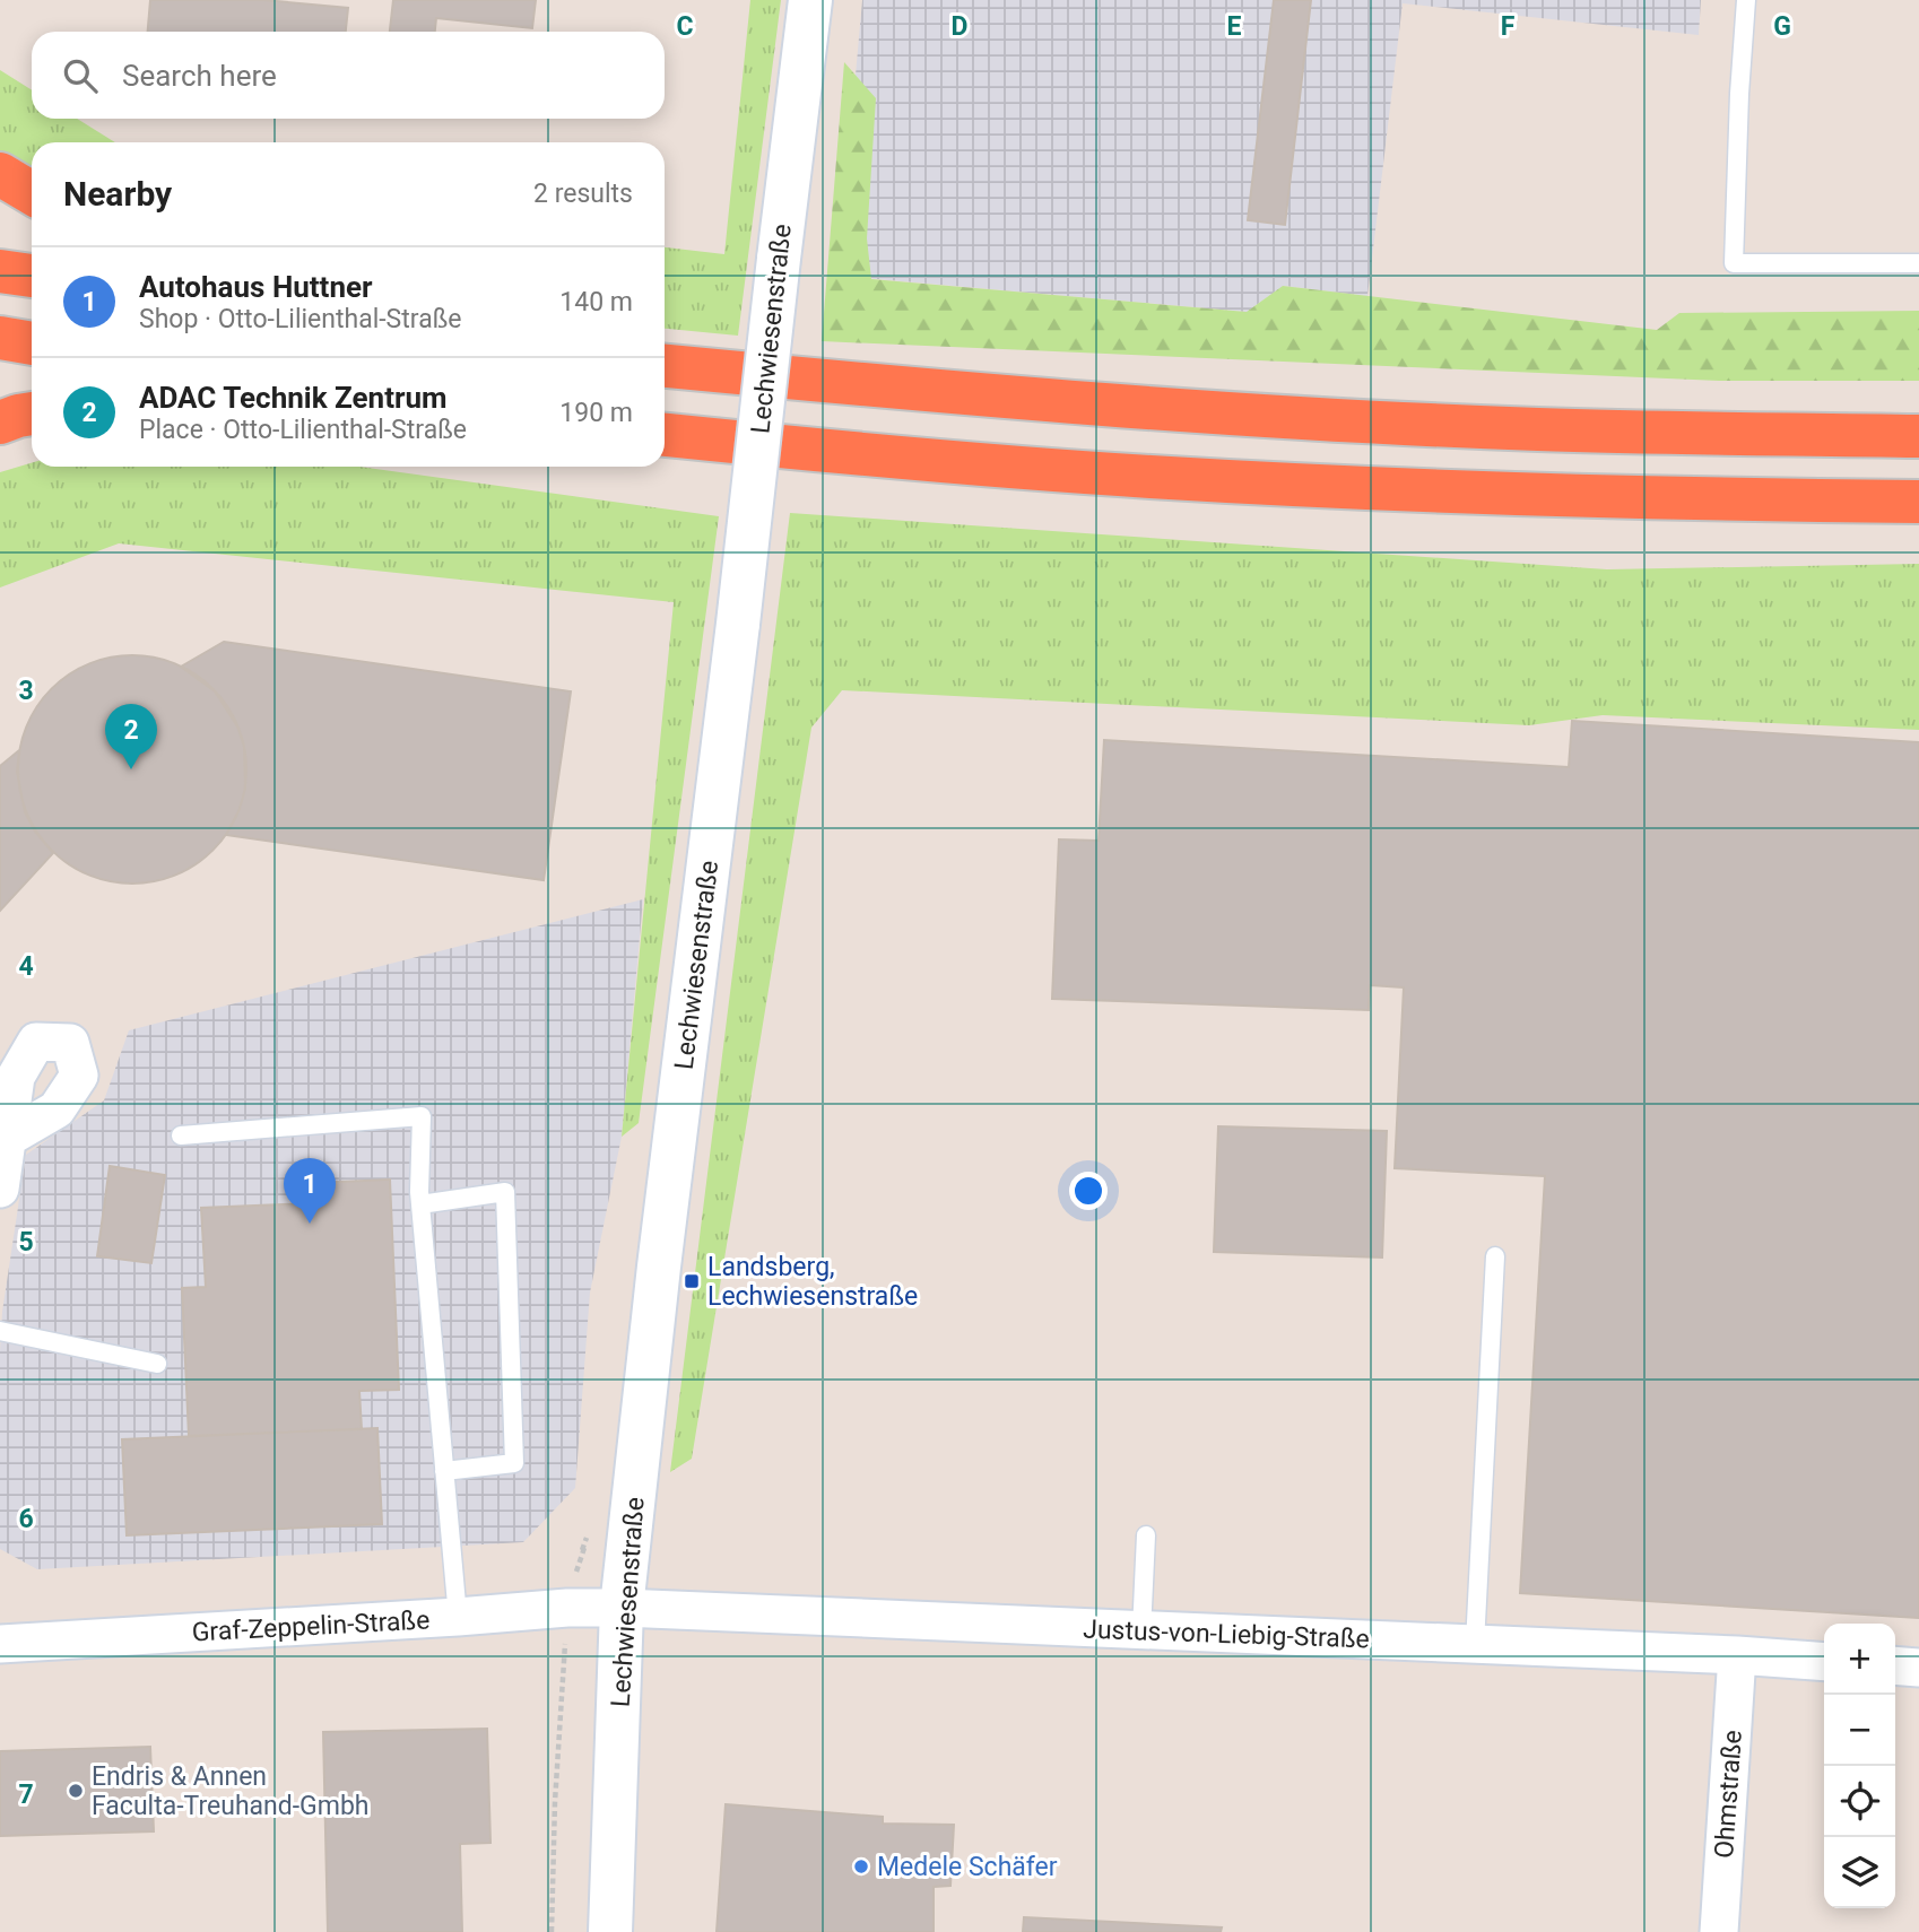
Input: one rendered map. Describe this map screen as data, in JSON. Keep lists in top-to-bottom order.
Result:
{
  "streets": {
    "street": [
      "Lechwiesenstraße",
      "Graf-Zeppelin-Straße",
      "Justus-von-Liebig-Straße",
      "Ohmstraße"
    ]
  },
  "crossings": [
    ["Lechwiesenstraße", "Graf-Zeppelin-Straße"],
    ["Lechwiesenstraße", "Justus-von-Liebig-Straße"],
    ["Graf-Zeppelin-Straße", "Justus-von-Liebig-Straße"],
    ["Justus-von-Liebig-Straße", "Ohmstraße"]
  ],
  "places": {
    "transit": ["Landsberg, Lechwiesenstraße"],
    "other": ["Endris & Annen Faculta-Treuhand-Gmbh", "Medele Schäfer"]
  },
  "page": {
    "search": "Search here",
    "heading": ["Nearby", "2 results"],
    "list": [
      {
        "mark": "1",
        "name": "Autohaus Huttner",
        "note": "Shop · Otto-Lilienthal-Straße",
        "value": "140 m"
      },
      {
        "mark": "2",
        "name": "ADAC Technik Zentrum",
        "note": "Place · Otto-Lilienthal-Straße",
        "value": "190 m"
      }
    ],
    "pins": ["2", "1"],
    "map_buttons": ["+", "−"]
  },
  "grid": {
    "columns": [
      "C",
      "D",
      "E",
      "F",
      "G"
    ],
    "rows": [
      "3",
      "4",
      "5",
      "6",
      "7"
    ]
  }
}
